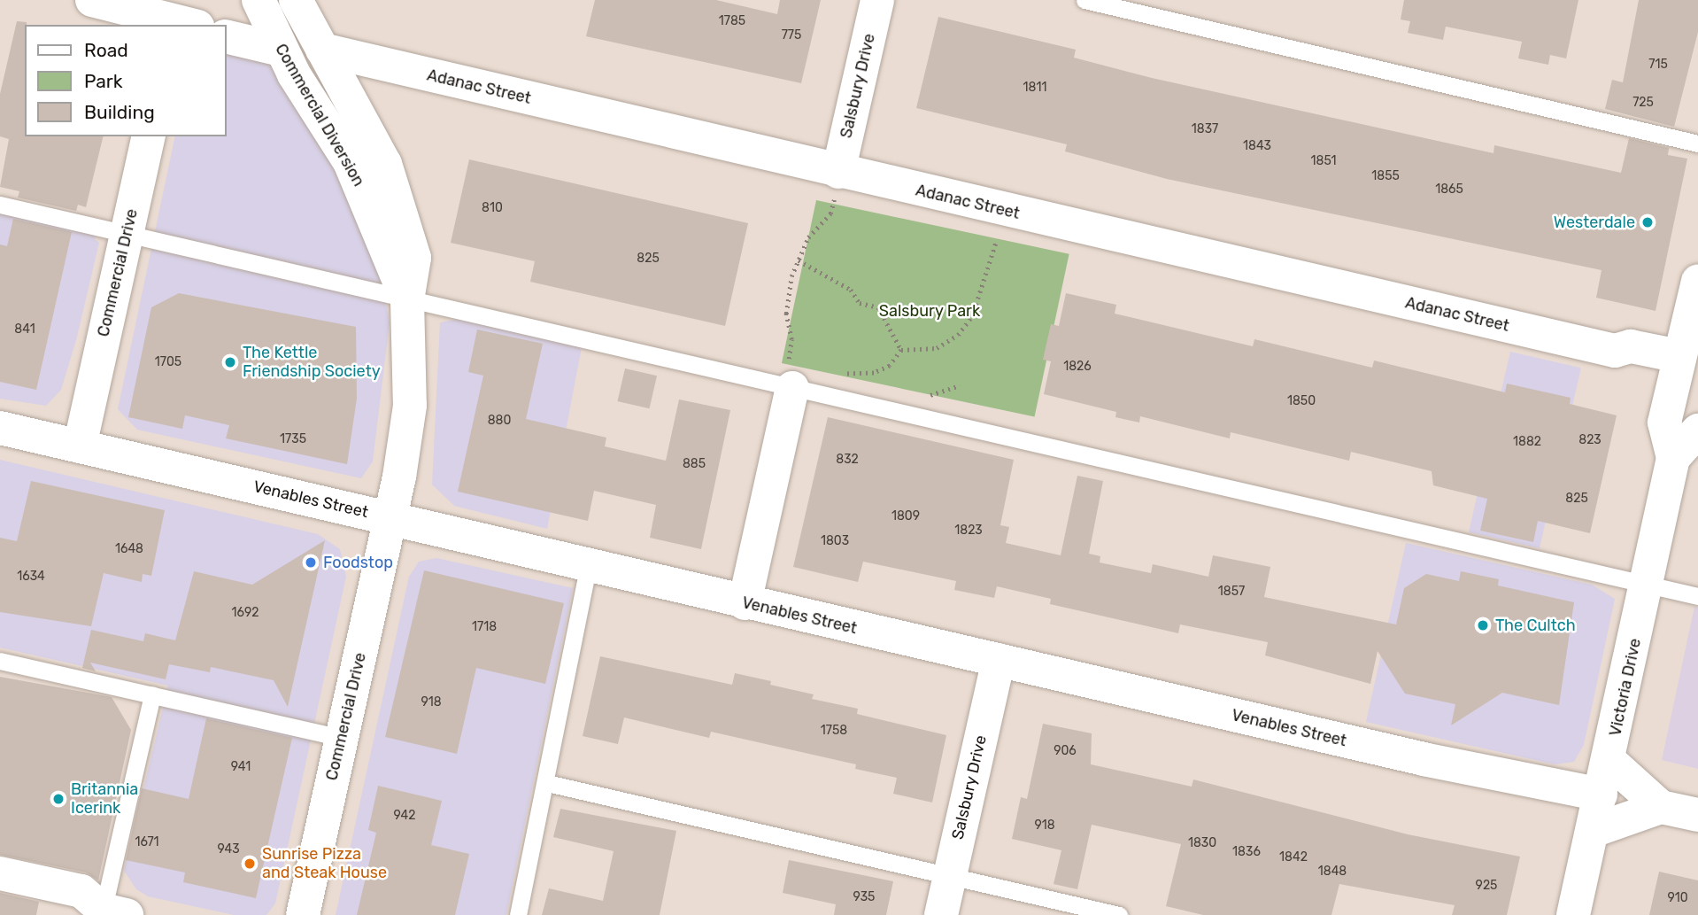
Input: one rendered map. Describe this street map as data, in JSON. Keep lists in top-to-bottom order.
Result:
{
  "streets": {
    "street": [
      "Salsbury Drive",
      "Adanac Street",
      "Commercial Diversion",
      "Commercial Drive",
      "Venables Street",
      "Victoria Drive"
    ]
  },
  "crossings": [
    ["Salsbury Drive", "Adanac Street"],
    ["Salsbury Drive", "Venables Street"],
    ["Adanac Street", "Commercial Diversion"],
    ["Adanac Street", "Victoria Drive"],
    ["Commercial Diversion", "Commercial Drive"],
    ["Commercial Diversion", "Venables Street"],
    ["Commercial Drive", "Venables Street"],
    ["Venables Street", "Victoria Drive"]
  ],
  "parks": ["Salsbury Park"],
  "places": [
    "Westerdale",
    "The Kettle Friendship Society",
    "Foodstop",
    "The Cultch",
    "Britannia Icerink",
    "Sunrise Pizza and Steak House"
  ],
  "house_numbers": [
    "1785",
    "775",
    "715",
    "1811",
    "725",
    "1837",
    "1843",
    "1851",
    "1855",
    "1865",
    "810",
    "825",
    "841",
    "1705",
    "1826",
    "1850",
    "880",
    "1735",
    "823",
    "1882",
    "832",
    "885",
    "825",
    "1809",
    "1823",
    "1803",
    "1648",
    "1634",
    "1857",
    "1692",
    "1718",
    "918",
    "1758",
    "906",
    "941",
    "942",
    "918",
    "1671",
    "1830",
    "943",
    "1836",
    "1842",
    "1848",
    "925",
    "935",
    "910"
  ],
  "legend": ["Road", "Park", "Building"]
}
